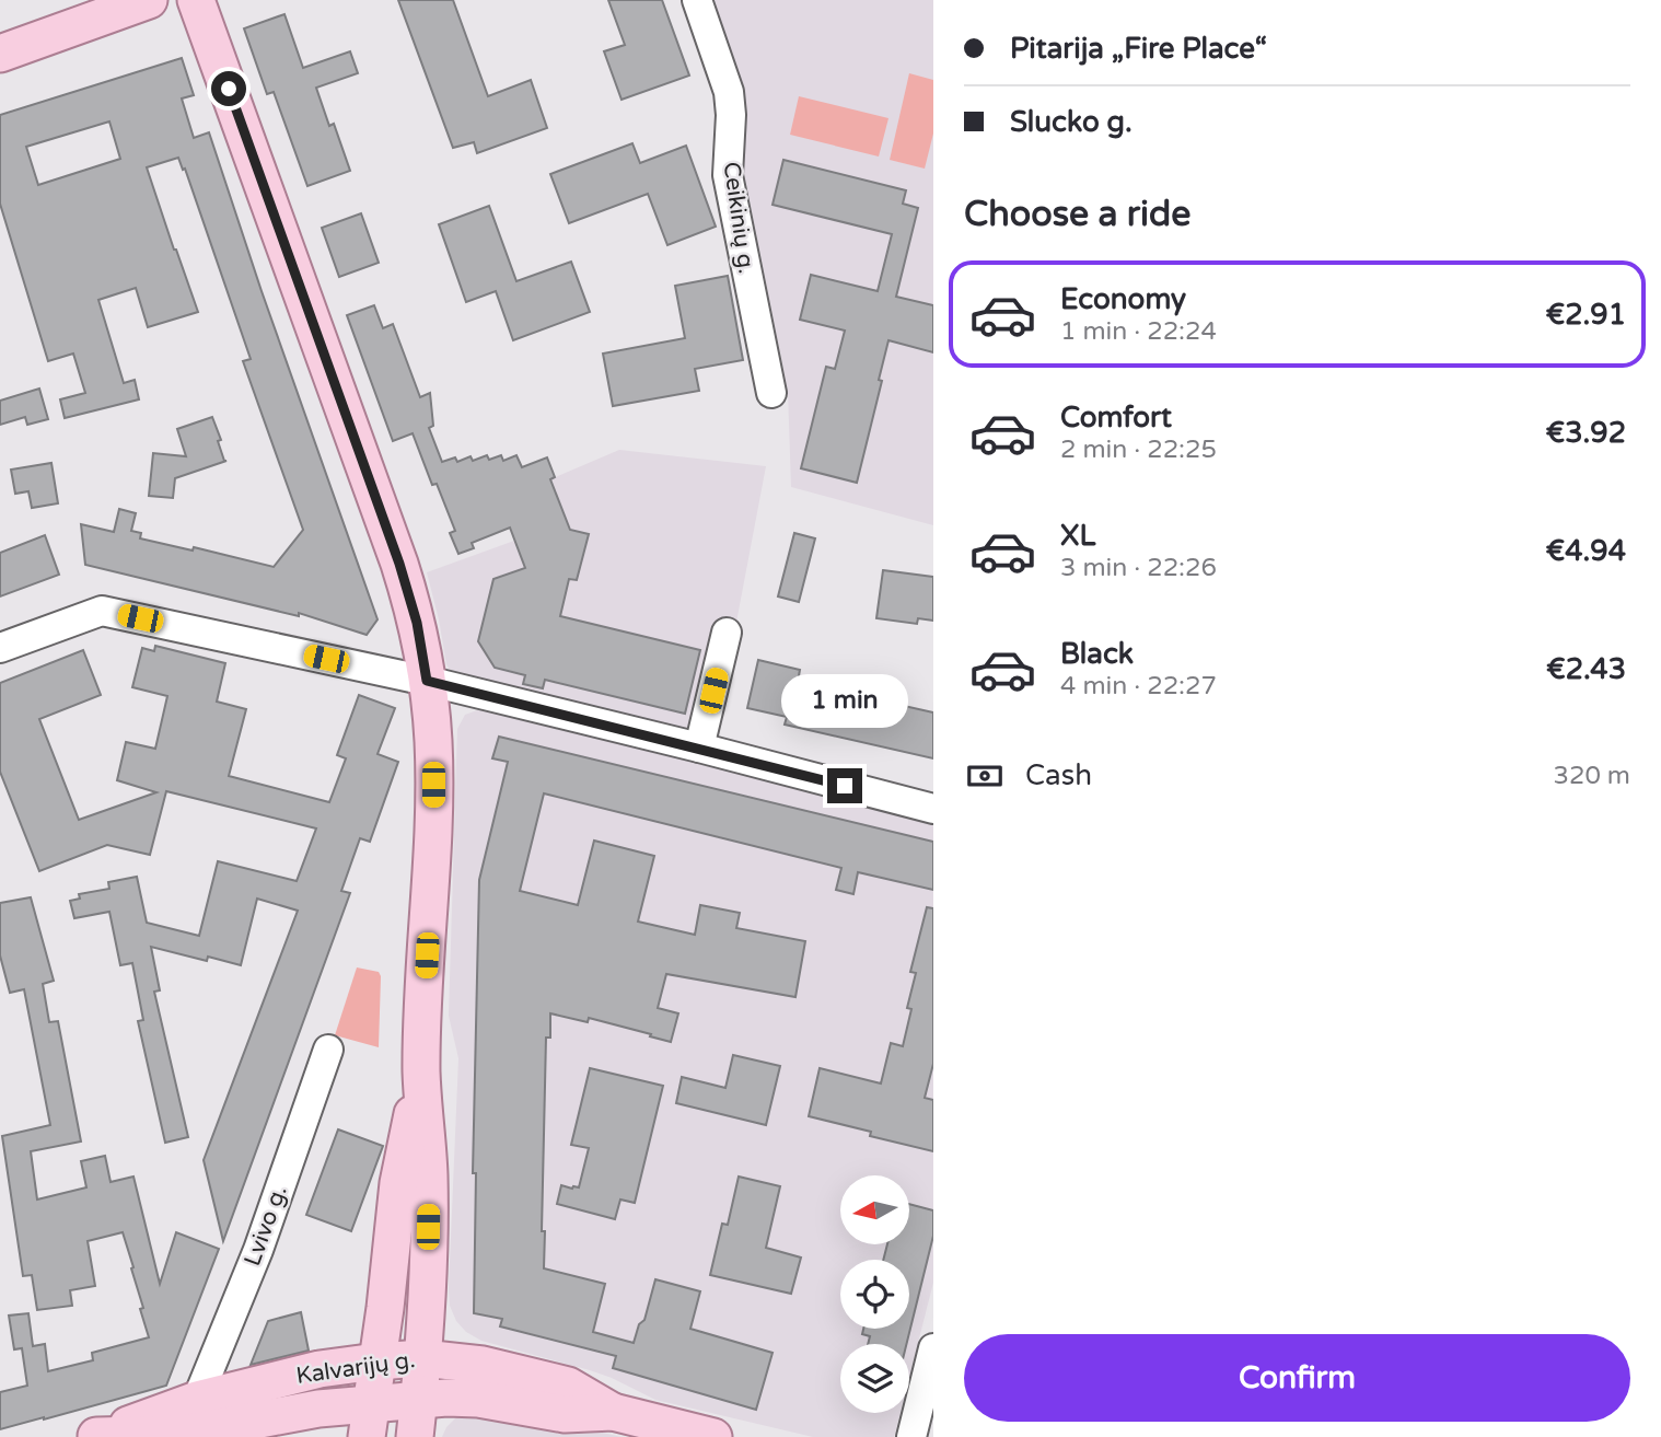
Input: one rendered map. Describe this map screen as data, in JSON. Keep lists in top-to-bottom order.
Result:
{
  "streets": {
    "main road": ["Kalvarijų g."],
    "street": ["Ceikinių g.", "Lvivo g."]
  },
  "crossings": [
    ["Lvivo g.", "Kalvarijų g."]
  ],
  "north": "left",
  "page": {
    "banner": ["Pitarija „Fire Place“", "Slucko g."],
    "heading": "Choose a ride",
    "list": [
      {
        "name": "Economy",
        "note": "1 min · 22:24",
        "value": "€2.91"
      },
      {
        "name": "Comfort",
        "note": "2 min · 22:25",
        "value": "€3.92"
      },
      {
        "name": "XL",
        "note": "3 min · 22:26",
        "value": "€4.94"
      },
      {
        "name": "Black",
        "note": "4 min · 22:27",
        "value": "€2.43"
      }
    ],
    "bubble": "1 min",
    "pay": ["Cash", "320 m"],
    "buttons": "Confirm"
  }
}
